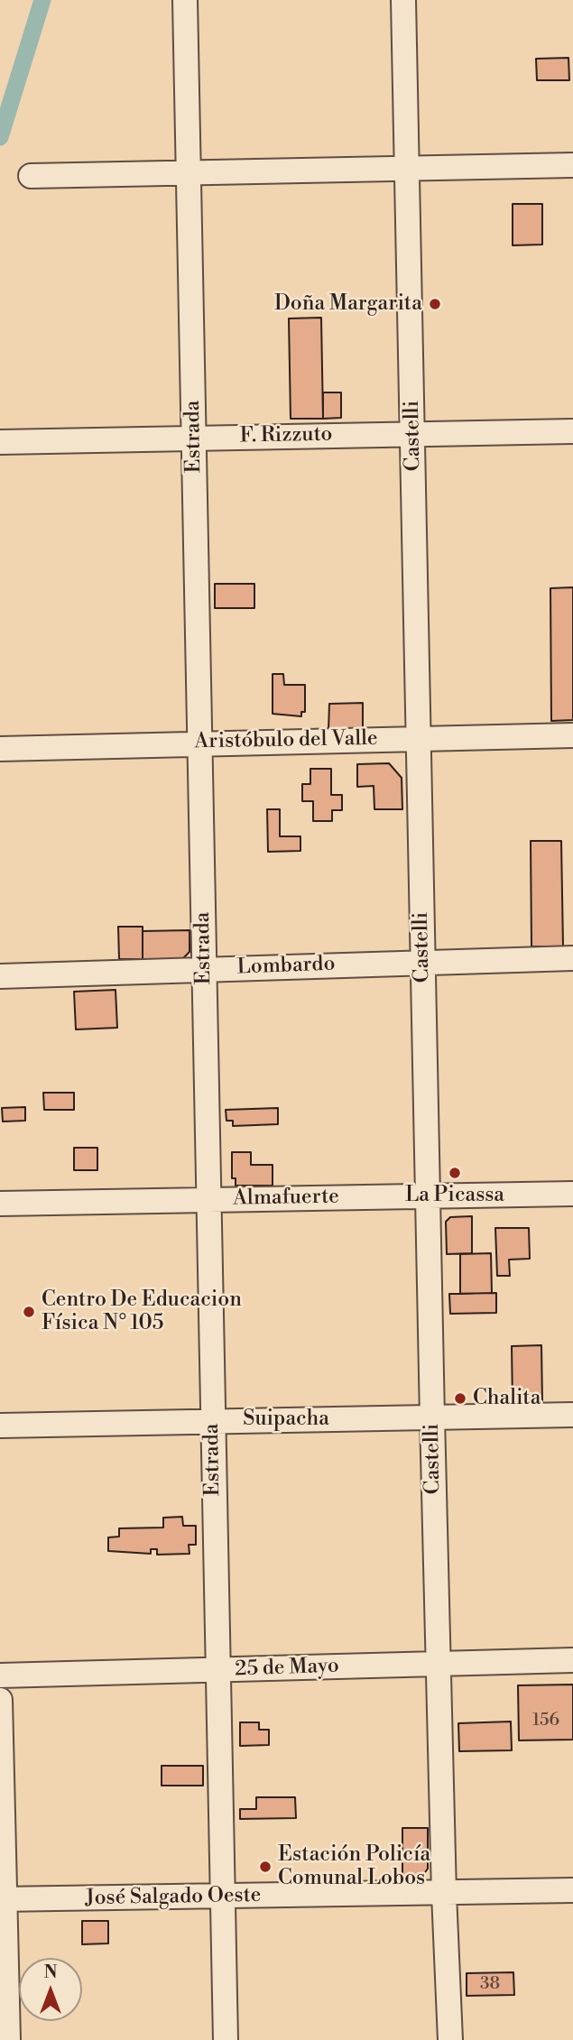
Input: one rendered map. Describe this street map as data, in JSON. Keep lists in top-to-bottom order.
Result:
{
  "streets": {
    "street": [
      "F. Rizzuto",
      "Castelli",
      "Estrada",
      "Aristóbulo del Valle",
      "Lombardo",
      "Almafuerte",
      "Suipacha",
      "25 de Mayo",
      "José Salgado Oeste"
    ]
  },
  "crossings": [
    ["F. Rizzuto", "Castelli"],
    ["F. Rizzuto", "Estrada"],
    ["Castelli", "Aristóbulo del Valle"],
    ["Castelli", "Lombardo"],
    ["Castelli", "Almafuerte"],
    ["Castelli", "Suipacha"],
    ["Castelli", "25 de Mayo"],
    ["Castelli", "José Salgado Oeste"],
    ["Estrada", "Aristóbulo del Valle"],
    ["Estrada", "Lombardo"],
    ["Estrada", "Almafuerte"],
    ["Estrada", "Suipacha"],
    ["Estrada", "25 de Mayo"],
    ["Estrada", "José Salgado Oeste"]
  ],
  "places": [
    "Doña Margarita",
    "La Picassa",
    "Centro De Educacion Física N° 105",
    "Chalita",
    "Estación Policía Comunal Lobos"
  ],
  "house_numbers": ["156", "38"],
  "north": "top"
}
